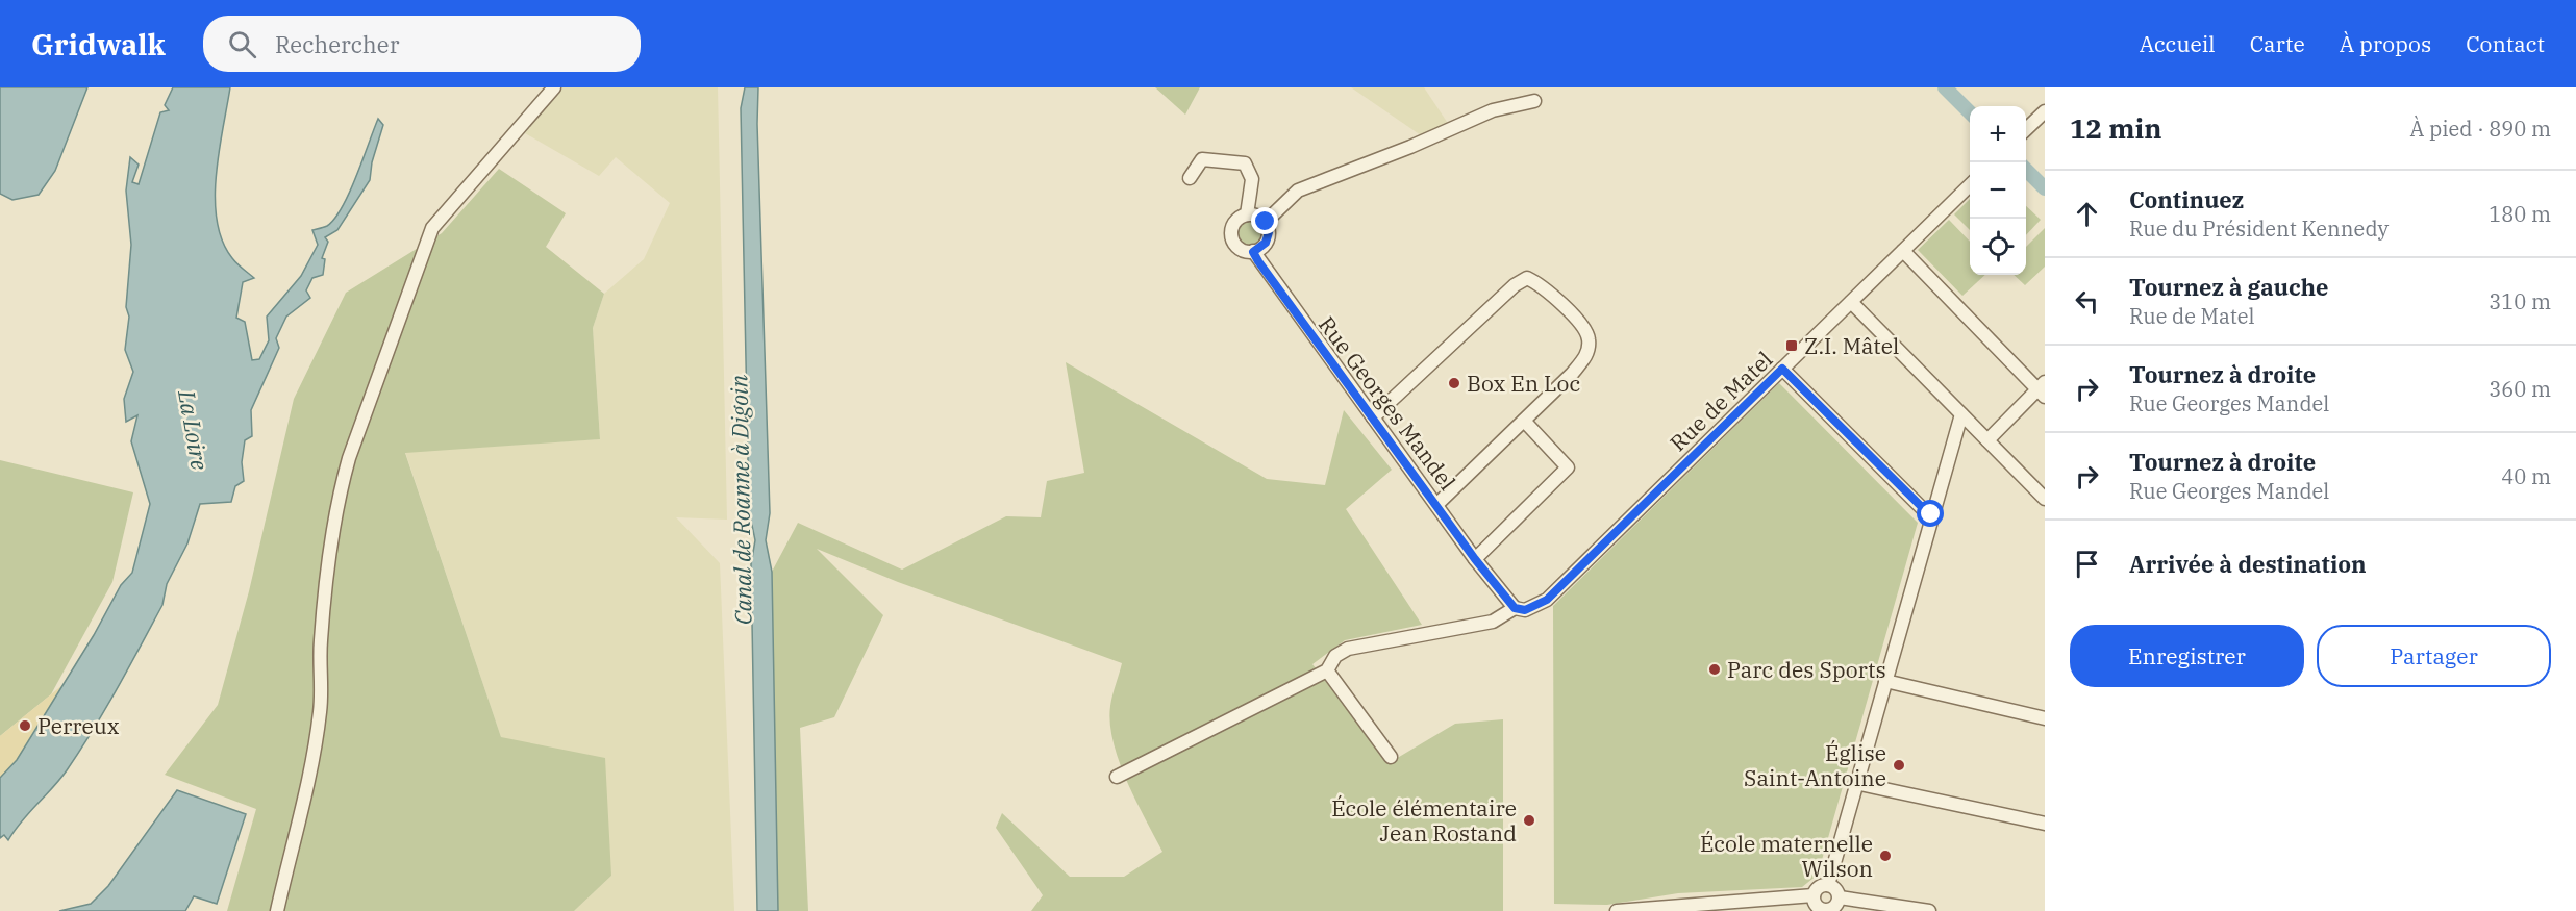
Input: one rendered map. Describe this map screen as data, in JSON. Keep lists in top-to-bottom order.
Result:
{
  "streets": {
    "street": ["Rue de Matel", "Rue Georges Mandel"]
  },
  "crossings": [
    ["Rue de Matel", "Rue Georges Mandel"]
  ],
  "water": ["La Loire", "Canal de Roanne à Digoin"],
  "places": {
    "transit": ["Z.I. Mâtel"],
    "other": [
      "Box En Loc",
      "Parc des Sports",
      "Perreux",
      "Église Saint-Antoine",
      "École élémentaire Jean Rostand",
      "École maternelle Wilson"
    ]
  },
  "page": {
    "header": "Gridwalk",
    "search": "Rechercher",
    "nav": [
      "Accueil",
      "Carte",
      "À propos",
      "Contact"
    ],
    "heading": ["12 min", "À pied · 890 m"],
    "map_buttons": ["+", "−"],
    "list": [
      ["Continuez", "Rue du Président Kennedy", "180 m"],
      ["Tournez à gauche", "Rue de Matel", "310 m"],
      ["Tournez à droite", "Rue Georges Mandel", "360 m"],
      ["Tournez à droite", "Rue Georges Mandel", "40 m"],
      "Arrivée à destination"
    ],
    "buttons": ["Enregistrer", "Partager"]
  }
}
